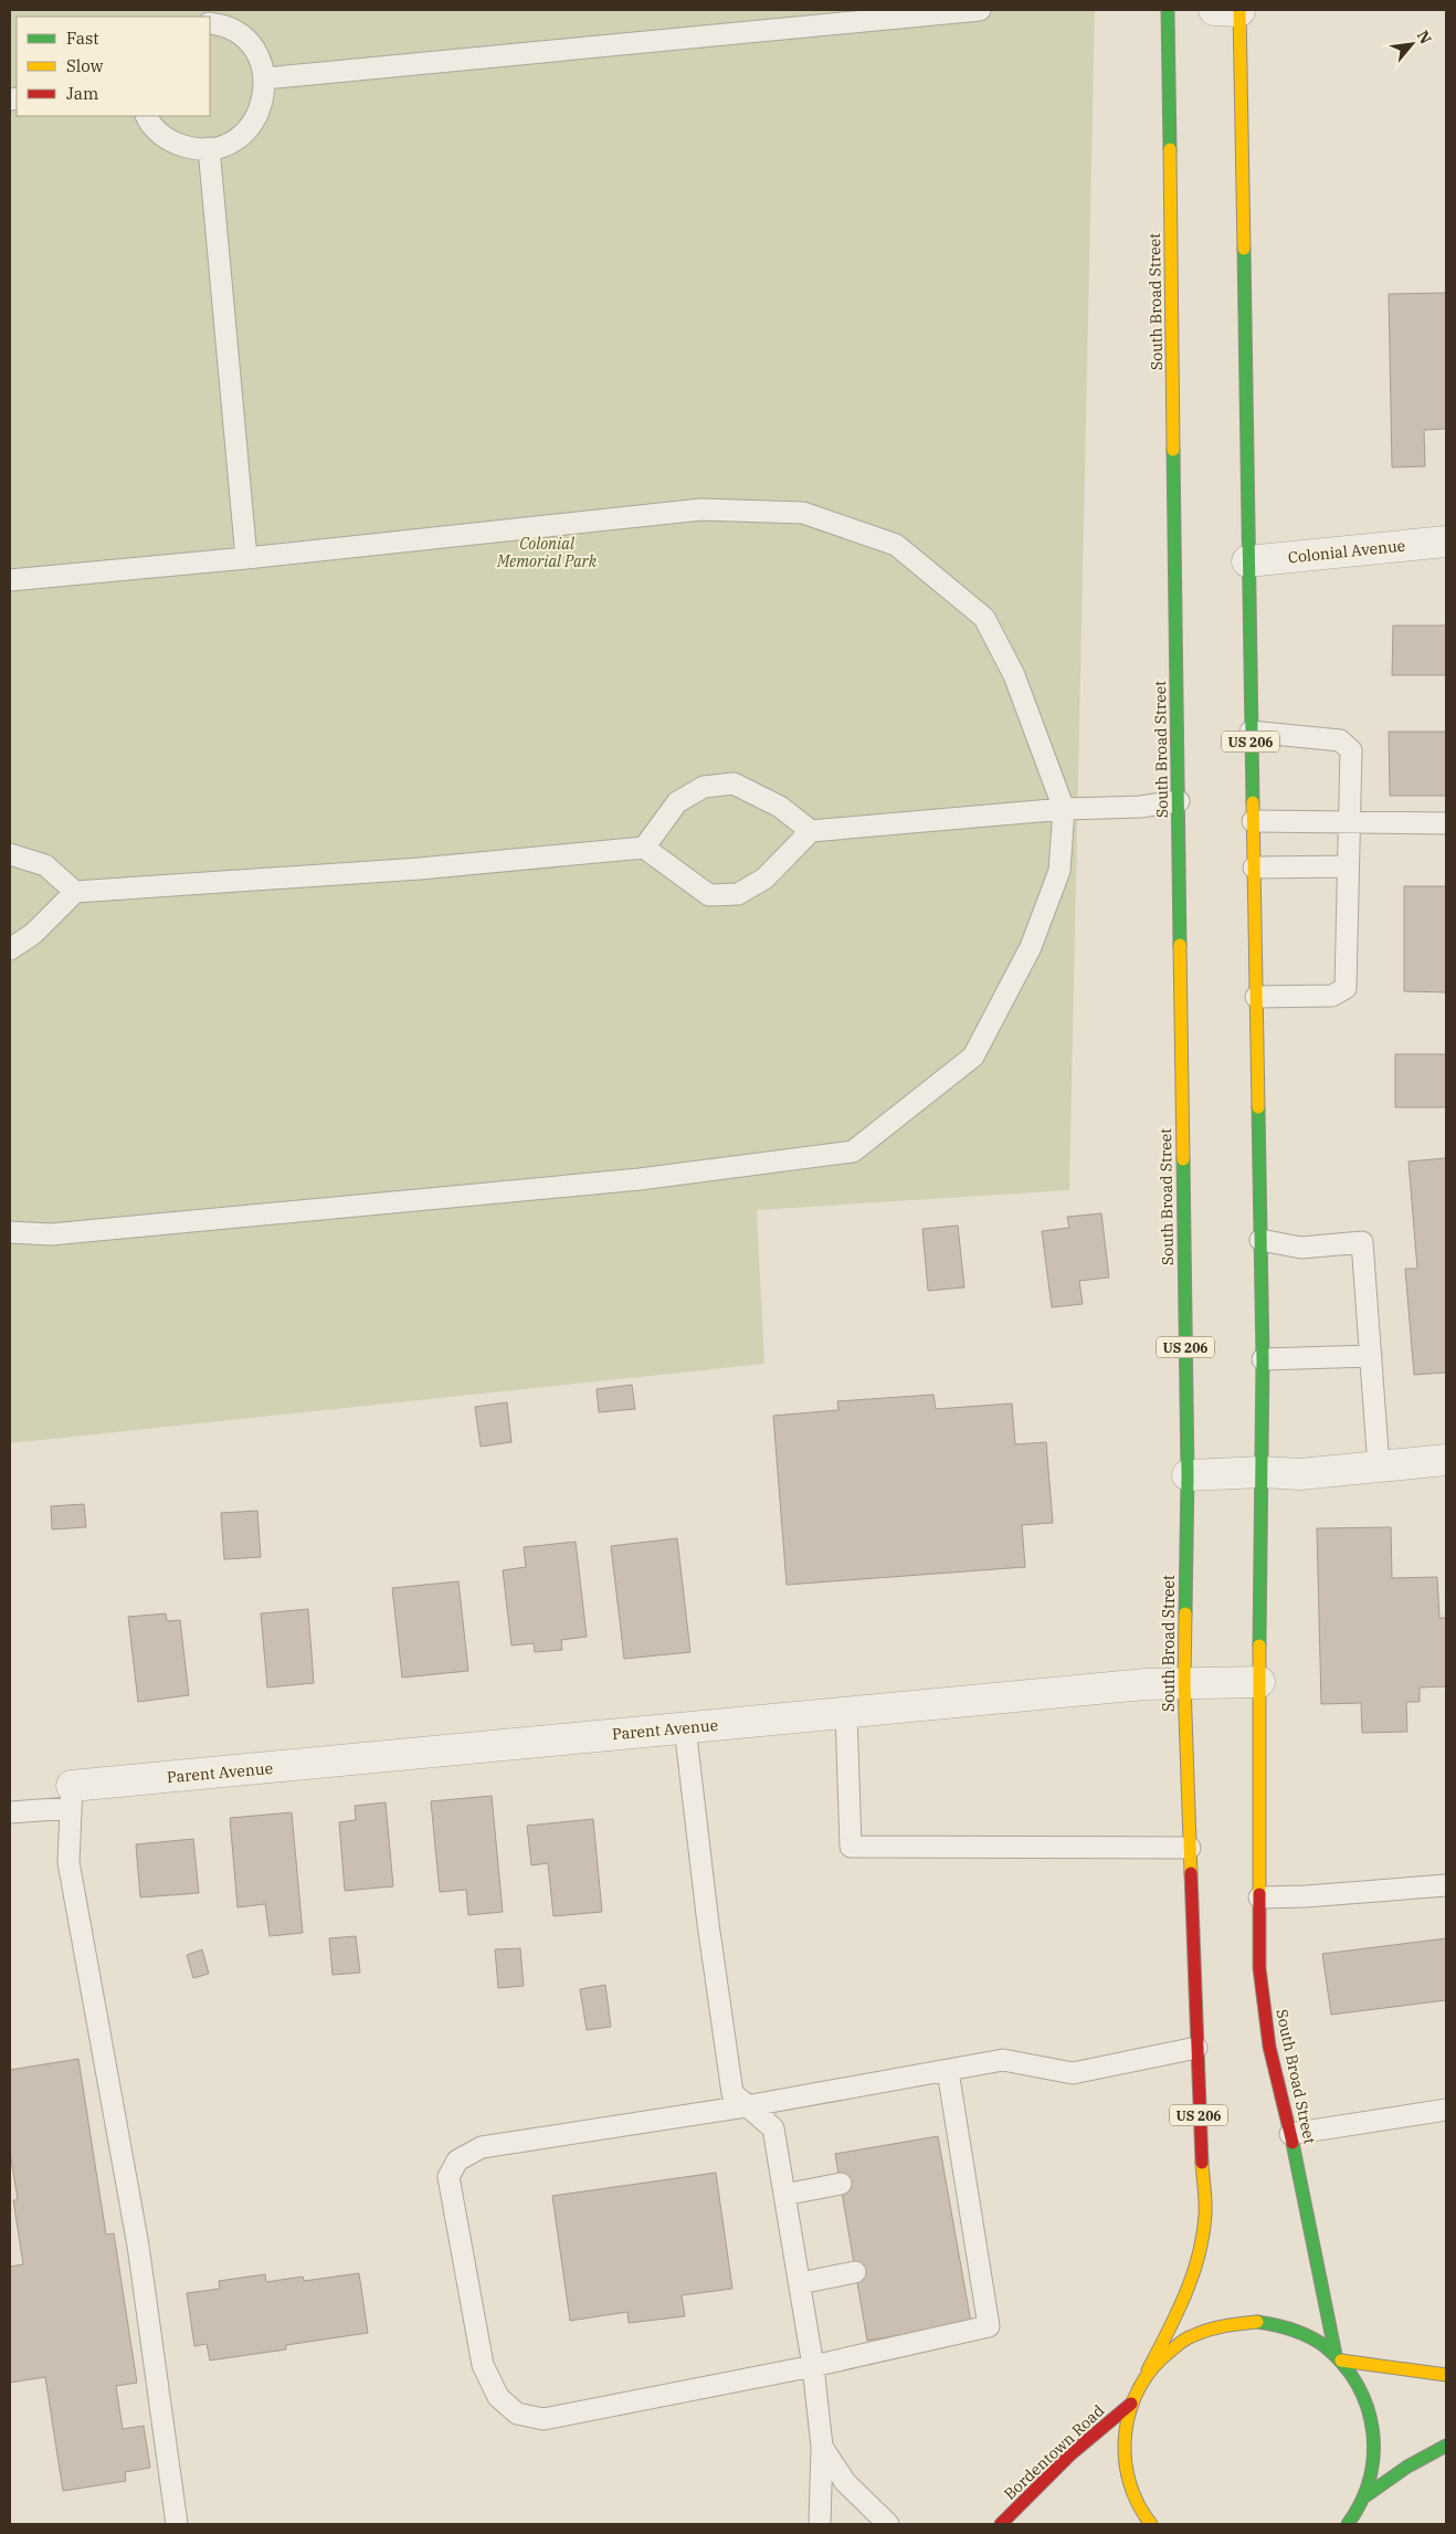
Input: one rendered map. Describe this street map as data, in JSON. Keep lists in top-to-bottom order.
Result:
{
  "streets": {
    "main road": ["South Broad Street", "US 206", "Bordentown Road"],
    "street": ["Colonial Avenue", "Parent Avenue"]
  },
  "crossings": [
    ["South Broad Street", "Colonial Avenue"],
    ["South Broad Street", "Parent Avenue"],
    ["South Broad Street", "Bordentown Road"]
  ],
  "parks": ["Colonial Memorial Park"],
  "legend": ["Fast", "Slow", "Jam"],
  "north": "top right"
}
